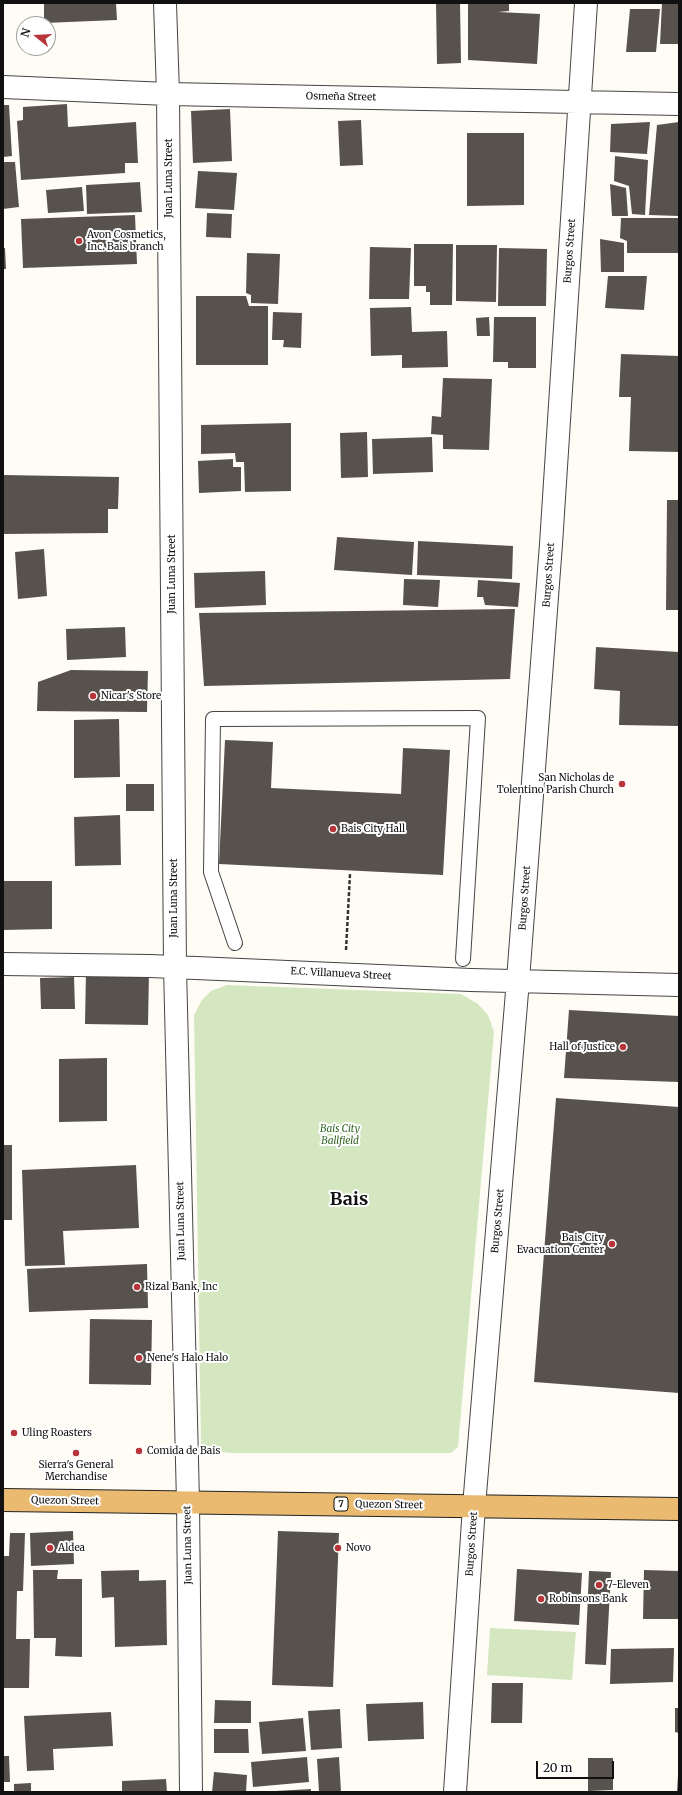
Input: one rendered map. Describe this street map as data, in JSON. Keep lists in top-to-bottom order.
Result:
{
  "streets": {
    "highway": ["Quezon Street", "7"],
    "street": [
      "Osmeña Street",
      "Juan Luna Street",
      "Burgos Street",
      "E.C. Villanueva Street"
    ]
  },
  "crossings": [
    ["Osmeña Street", "Juan Luna Street"],
    ["Osmeña Street", "Burgos Street"],
    ["Juan Luna Street", "E.C. Villanueva Street"],
    ["Juan Luna Street", "Quezon Street"],
    ["Burgos Street", "E.C. Villanueva Street"],
    ["Burgos Street", "Quezon Street"]
  ],
  "districts": ["Bais"],
  "parks": ["Bais City Ballfield"],
  "places": [
    "Avon Cosmetics, Inc. Bais branch",
    "Nicar's Store",
    "San Nicholas de Tolentino Parish Church",
    "Bais City Hall",
    "Hall of Justice",
    "Bais City Evacuation Center",
    "Rizal Bank, Inc",
    "Nene's Halo Halo",
    "Uling Roasters",
    "Comida de Bais",
    "Sierra's General Merchandise",
    "Aldea",
    "Novo",
    "7-Eleven",
    "Robinsons Bank"
  ],
  "scale_bar": "20 m",
  "north": "left"
}
